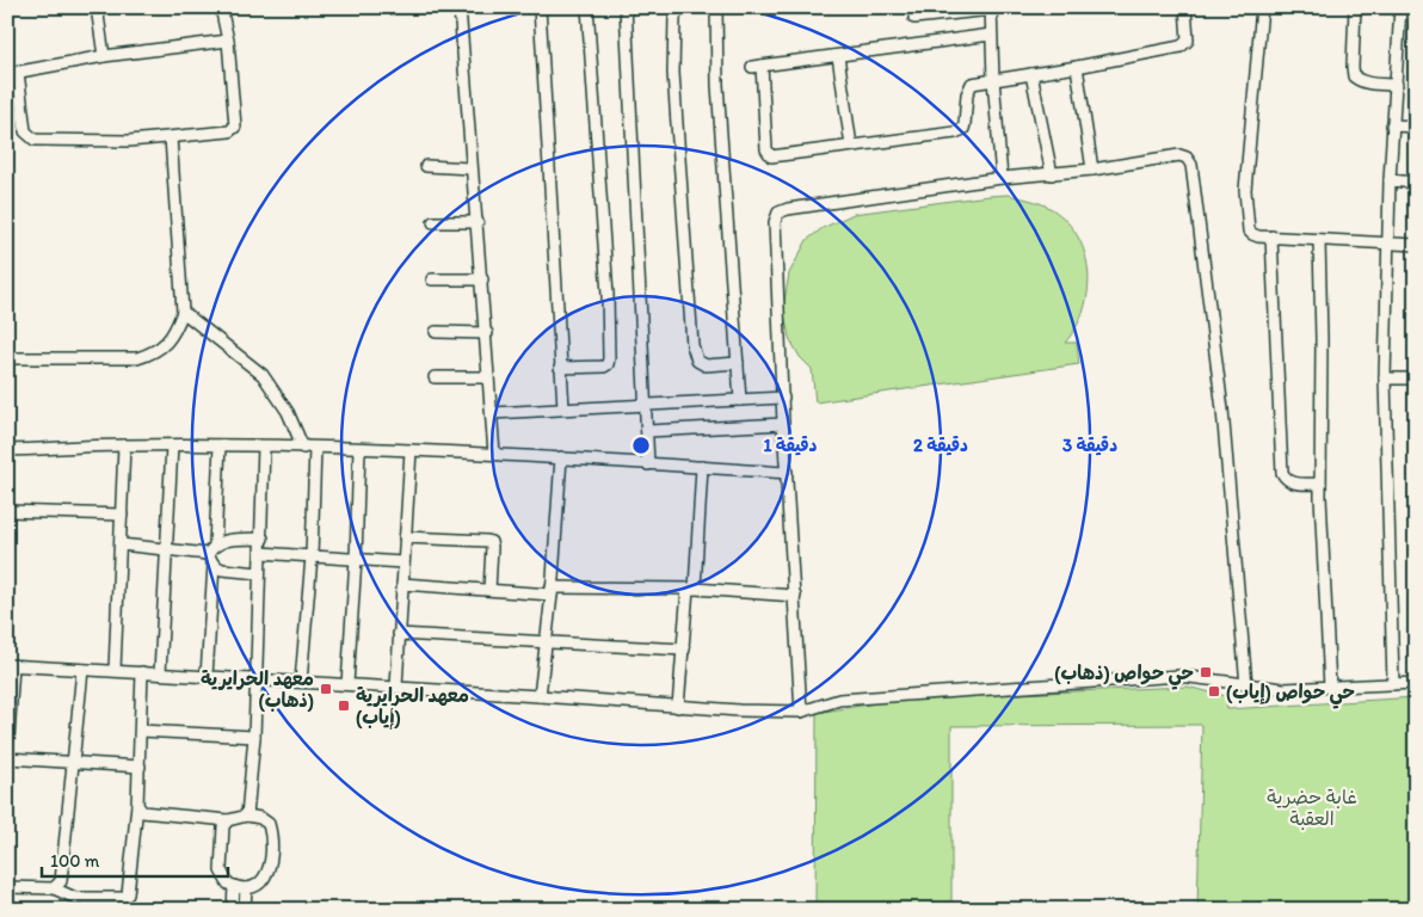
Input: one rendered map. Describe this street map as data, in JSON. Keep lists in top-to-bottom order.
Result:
{
  "parks": ["غابة حضرية العقبة"],
  "places": {
    "transit": [
      "حي حواص (ذهاب)",
      "معهد الحرايرية (ذهاب)",
      "حي حواص (إياب)",
      "معهد الحرايرية (إياب)"
    ]
  },
  "scale_bar": "100 m",
  "rings": ["1 دقيقة", "2 دقيقة", "3 دقيقة"]
}
